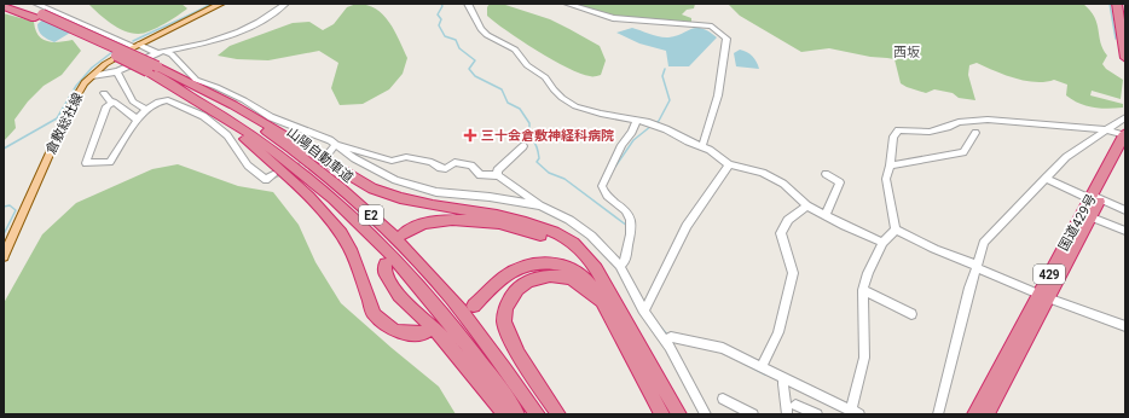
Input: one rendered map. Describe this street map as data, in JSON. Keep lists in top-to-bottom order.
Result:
{
  "streets": {
    "highway": [
      "山陽自動車道",
      "E2",
      "国道429号",
      "429"
    ],
    "main road": ["倉敷総社線"]
  },
  "districts": ["西坂"],
  "places": {
    "health": ["三十会倉敷神経科病院"]
  }
}
